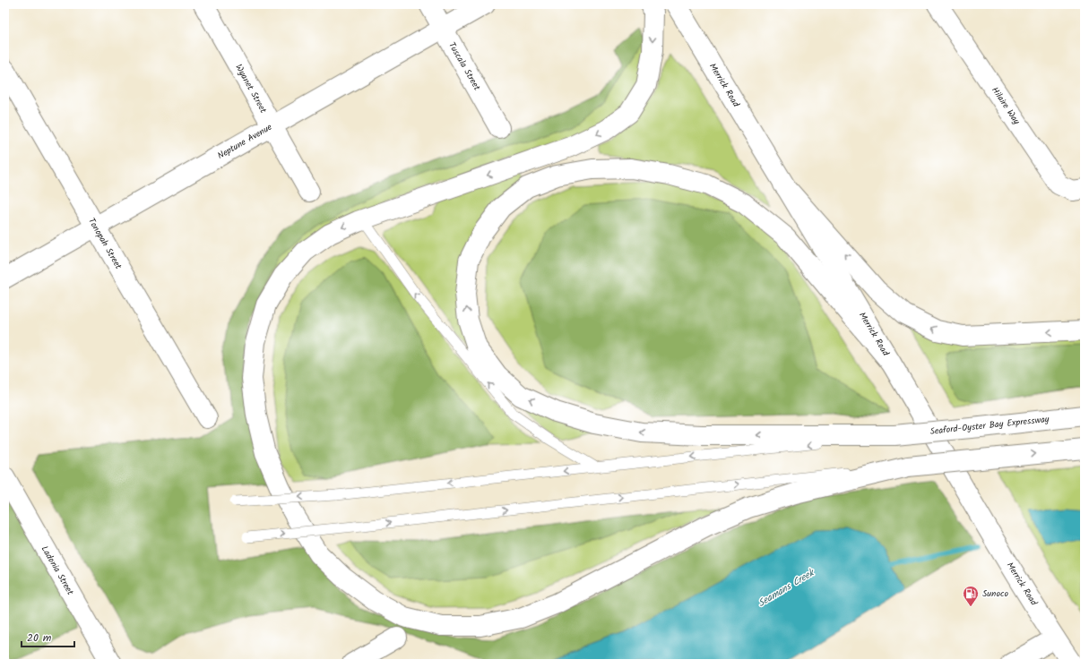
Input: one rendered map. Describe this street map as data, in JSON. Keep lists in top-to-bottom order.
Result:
{
  "streets": {
    "main road": [
      "Tuscala Street",
      "Merrick Road",
      "Wyanet Street",
      "Hilaire Way",
      "Neptune Avenue",
      "Tonopah Street",
      "Seaford-Oyster Bay Expressway",
      "Ladonia Street"
    ]
  },
  "crossings": [
    ["Tuscala Street", "Neptune Avenue"],
    ["Merrick Road", "Seaford-Oyster Bay Expressway"],
    ["Wyanet Street", "Neptune Avenue"],
    ["Neptune Avenue", "Tonopah Street"]
  ],
  "water": ["Seamans Creek"],
  "places": {
    "fuel station": ["Sunoco"]
  },
  "scale_bar": "20 m"
}
